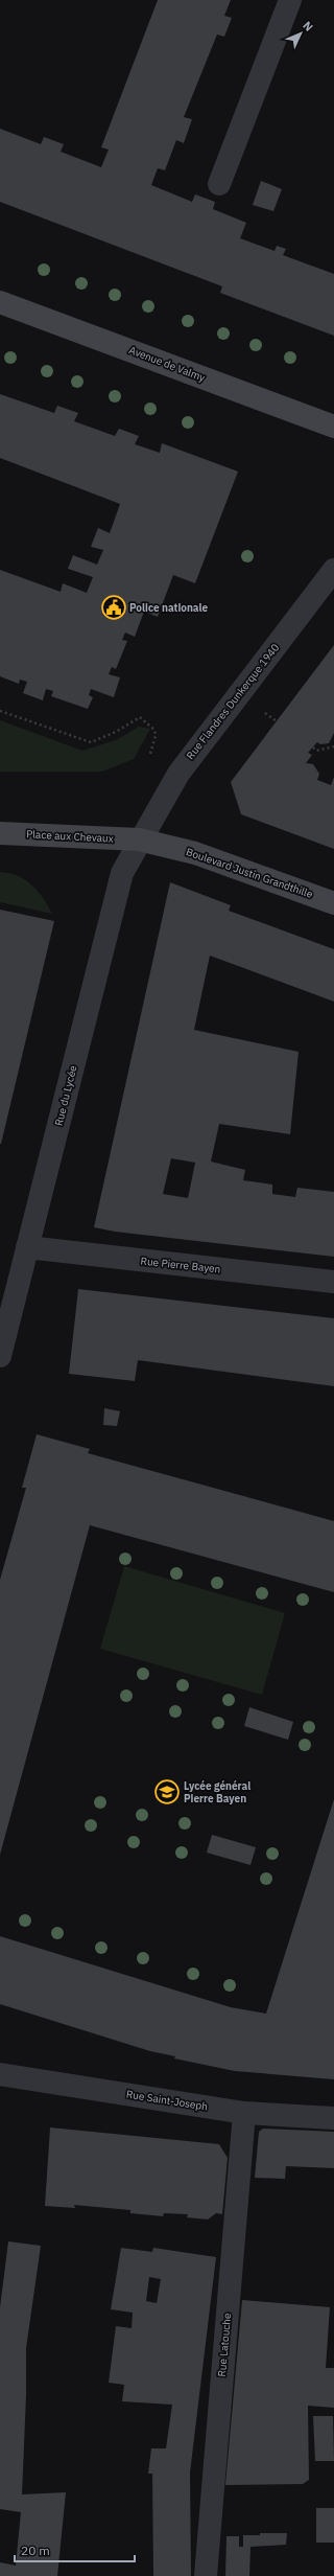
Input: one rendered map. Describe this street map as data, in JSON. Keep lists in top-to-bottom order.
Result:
{
  "streets": {
    "main road": ["Avenue de Valmy", "Place aux Chevaux", "Boulevard Justin Grandthille"],
    "street": [
      "Rue Flandres Dunkerque 1940",
      "Rue du Lycée",
      "Rue Pierre Bayen",
      "Rue Saint-Joseph",
      "Rue Latouche"
    ]
  },
  "crossings": [
    ["Rue Flandres Dunkerque 1940", "Place aux Chevaux"],
    ["Rue Flandres Dunkerque 1940", "Boulevard Justin Grandthille"],
    ["Rue Flandres Dunkerque 1940", "Rue du Lycée"],
    ["Place aux Chevaux", "Boulevard Justin Grandthille"],
    ["Place aux Chevaux", "Rue du Lycée"],
    ["Boulevard Justin Grandthille", "Rue du Lycée"],
    ["Rue du Lycée", "Rue Pierre Bayen"],
    ["Rue Saint-Joseph", "Rue Latouche"]
  ],
  "places": {
    "public building": ["Police nationale"],
    "school or university": ["Lycée général Pierre Bayen"]
  },
  "scale_bar": "20 m",
  "north": "top right"
}
